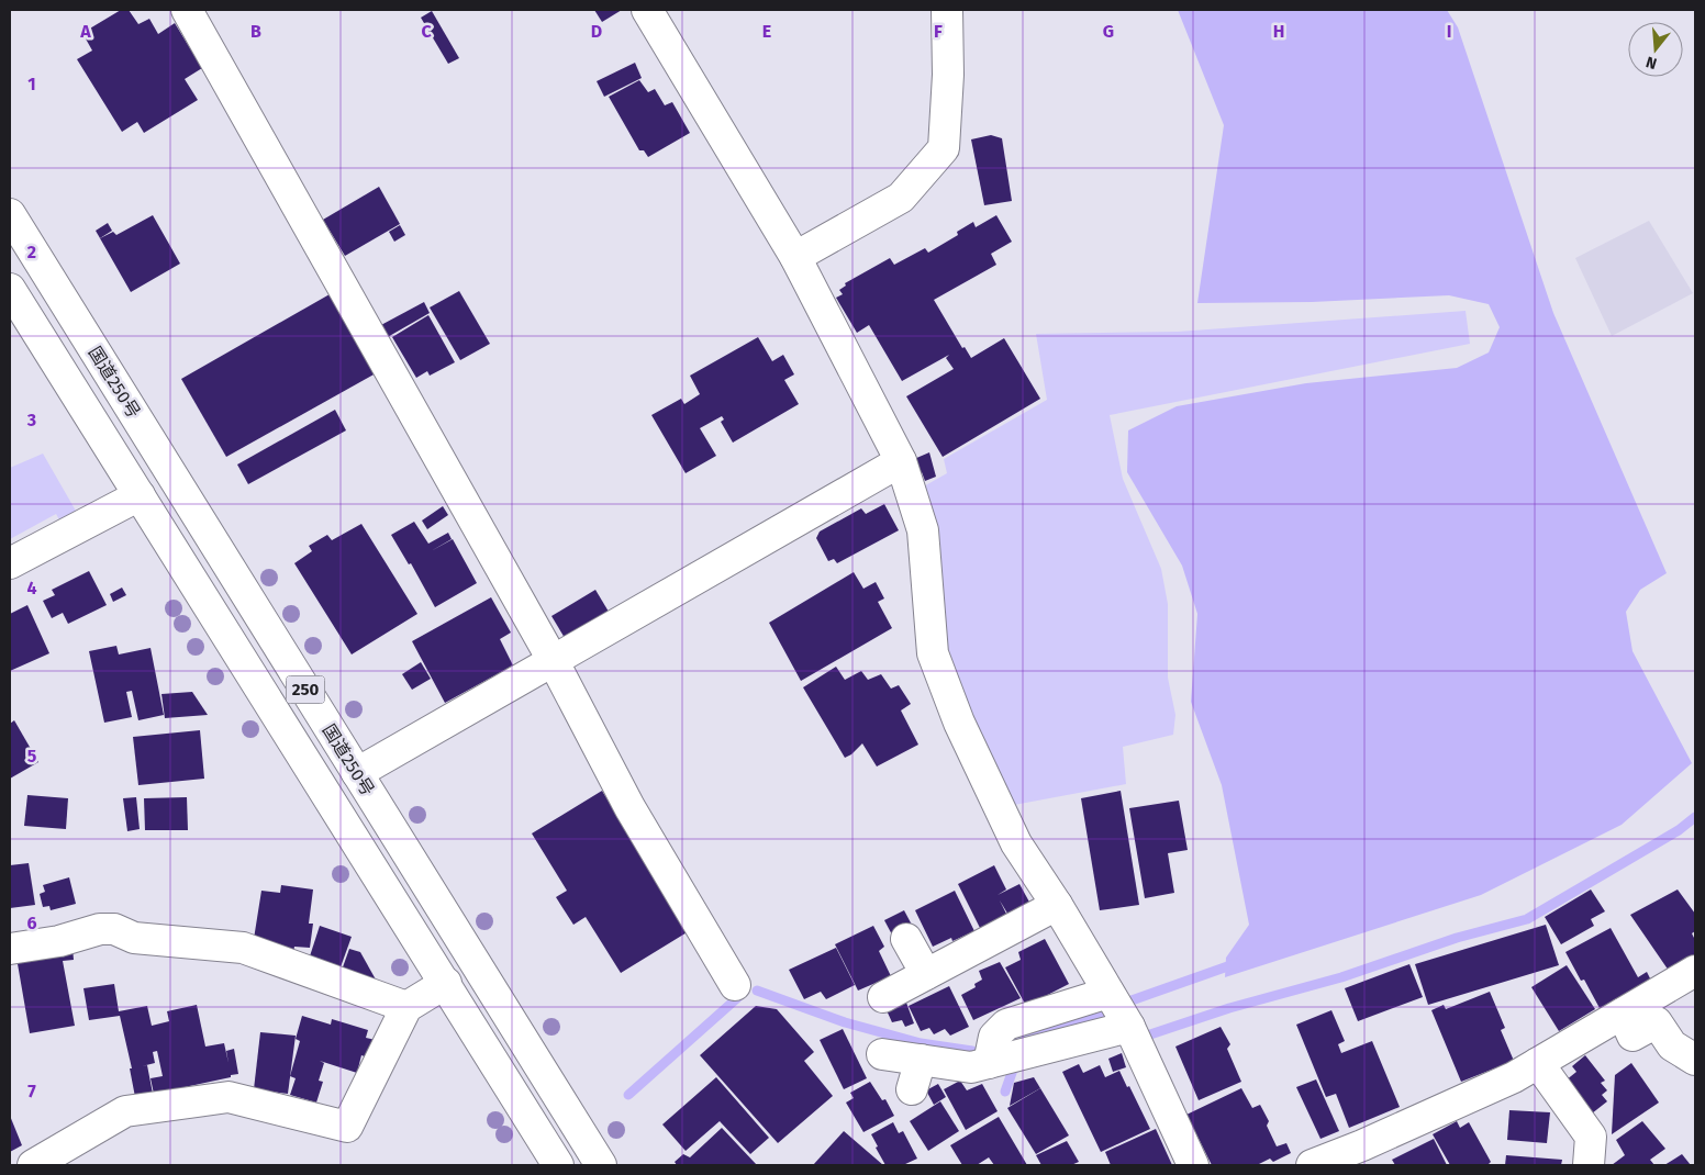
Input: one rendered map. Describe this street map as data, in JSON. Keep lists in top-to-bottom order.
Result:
{
  "streets": {
    "main road": ["国道250号", "250"]
  },
  "north": "bottom",
  "grid": {
    "columns": [
      "A",
      "B",
      "C",
      "D",
      "E",
      "F",
      "G",
      "H",
      "I"
    ],
    "rows": [
      "1",
      "2",
      "3",
      "4",
      "5",
      "6",
      "7"
    ]
  }
}
